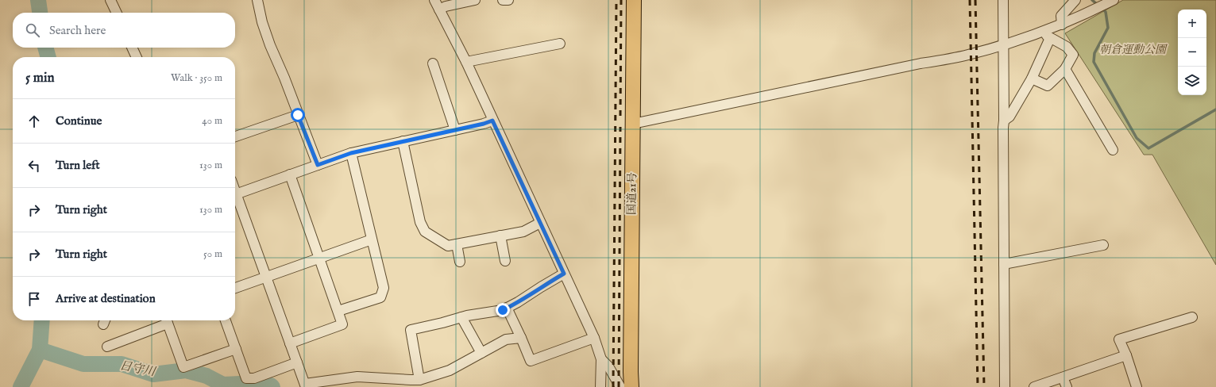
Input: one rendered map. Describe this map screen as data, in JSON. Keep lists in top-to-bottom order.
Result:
{
  "streets": {
    "highway": ["国道21号"]
  },
  "water": ["日守川"],
  "parks": ["朝倉運動公園"],
  "page": {
    "map_buttons": ["+", "−"],
    "search": "Search here",
    "heading": ["5 min", "Walk · 350 m"],
    "list": [
      ["Continue", "40 m"],
      ["Turn left", "130 m"],
      ["Turn right", "130 m"],
      ["Turn right", "50 m"],
      "Arrive at destination"
    ]
  }
}
